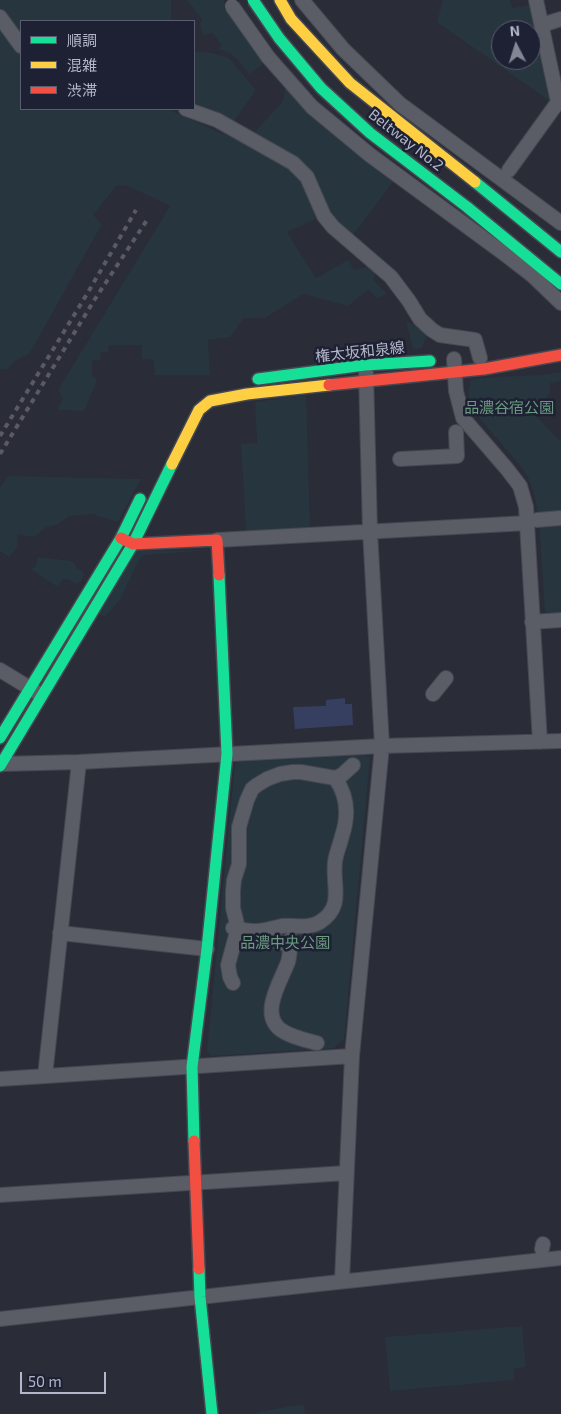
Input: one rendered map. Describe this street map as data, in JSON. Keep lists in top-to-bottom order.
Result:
{
  "streets": {
    "street": ["Beltway No.2", "権太坂和泉線"]
  },
  "parks": ["品濃谷宿公園", "品濃中央公園"],
  "legend": ["順調", "混雑", "渋滞"],
  "scale_bar": "50 m",
  "north": "top"
}
